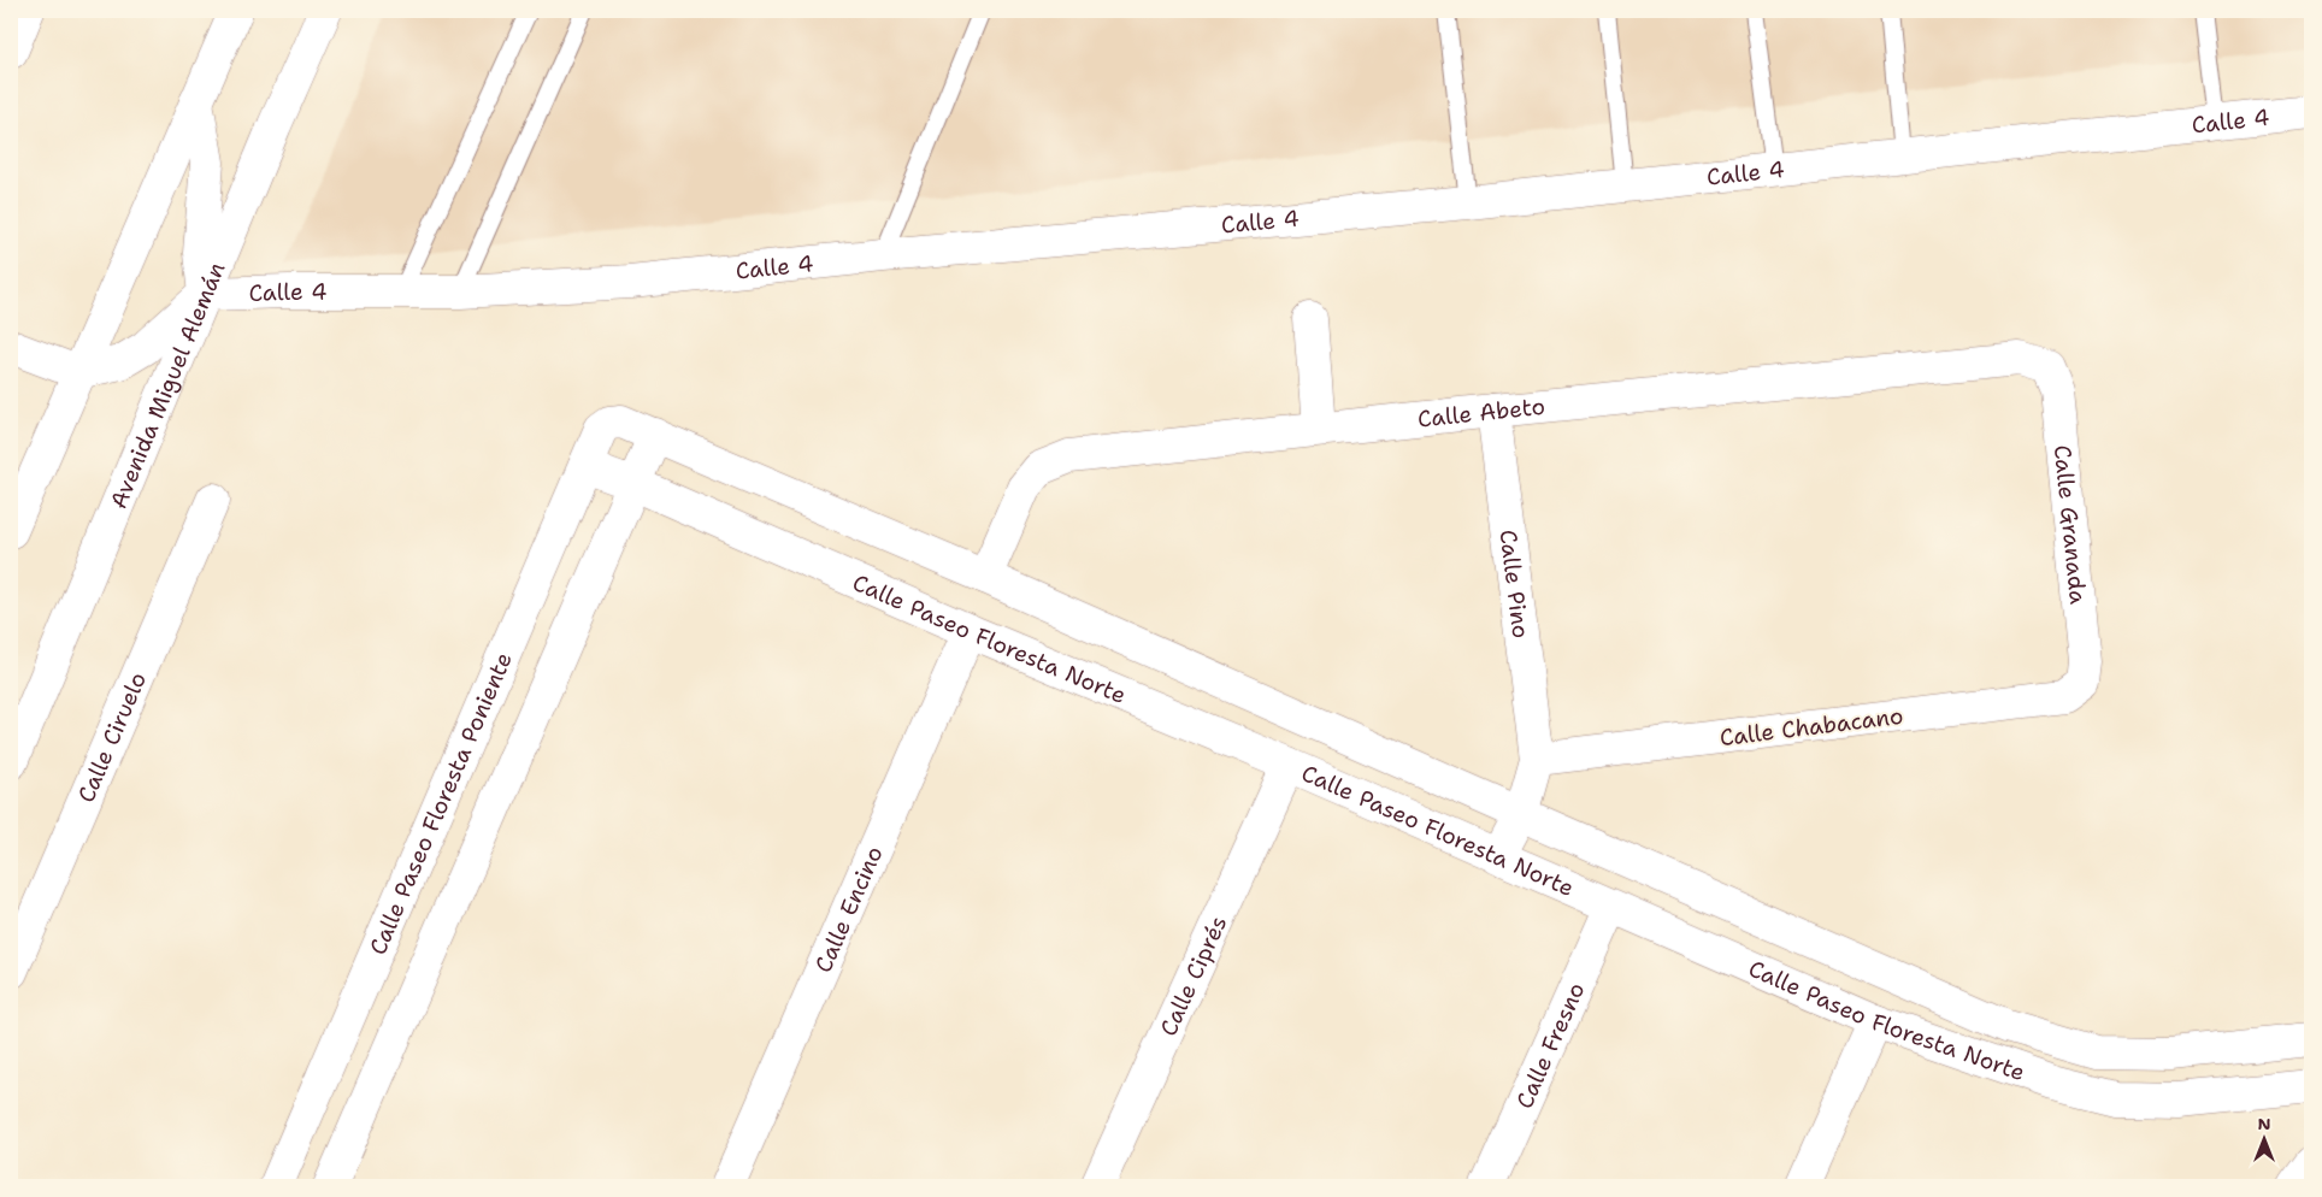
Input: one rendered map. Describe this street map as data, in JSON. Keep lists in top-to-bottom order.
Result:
{
  "streets": {
    "street": [
      "Calle 4",
      "Avenida Miguel Alemán",
      "Calle Abeto",
      "Calle Granada",
      "Calle Pino",
      "Calle Paseo Floresta Norte",
      "Calle Chabacano",
      "Calle Ciruelo",
      "Calle Paseo Floresta Poniente",
      "Calle Encino",
      "Calle Ciprés",
      "Calle Fresno"
    ]
  },
  "crossings": [
    ["Calle 4", "Avenida Miguel Alemán"],
    ["Calle Abeto", "Calle Granada"],
    ["Calle Abeto", "Calle Pino"],
    ["Calle Abeto", "Calle Paseo Floresta Norte"],
    ["Calle Granada", "Calle Chabacano"],
    ["Calle Pino", "Calle Chabacano"],
    ["Calle Paseo Floresta Norte", "Calle Paseo Floresta Poniente"],
    ["Calle Paseo Floresta Norte", "Calle Encino"],
    ["Calle Paseo Floresta Norte", "Calle Ciprés"],
    ["Calle Paseo Floresta Norte", "Calle Fresno"]
  ],
  "north": "top"
}
